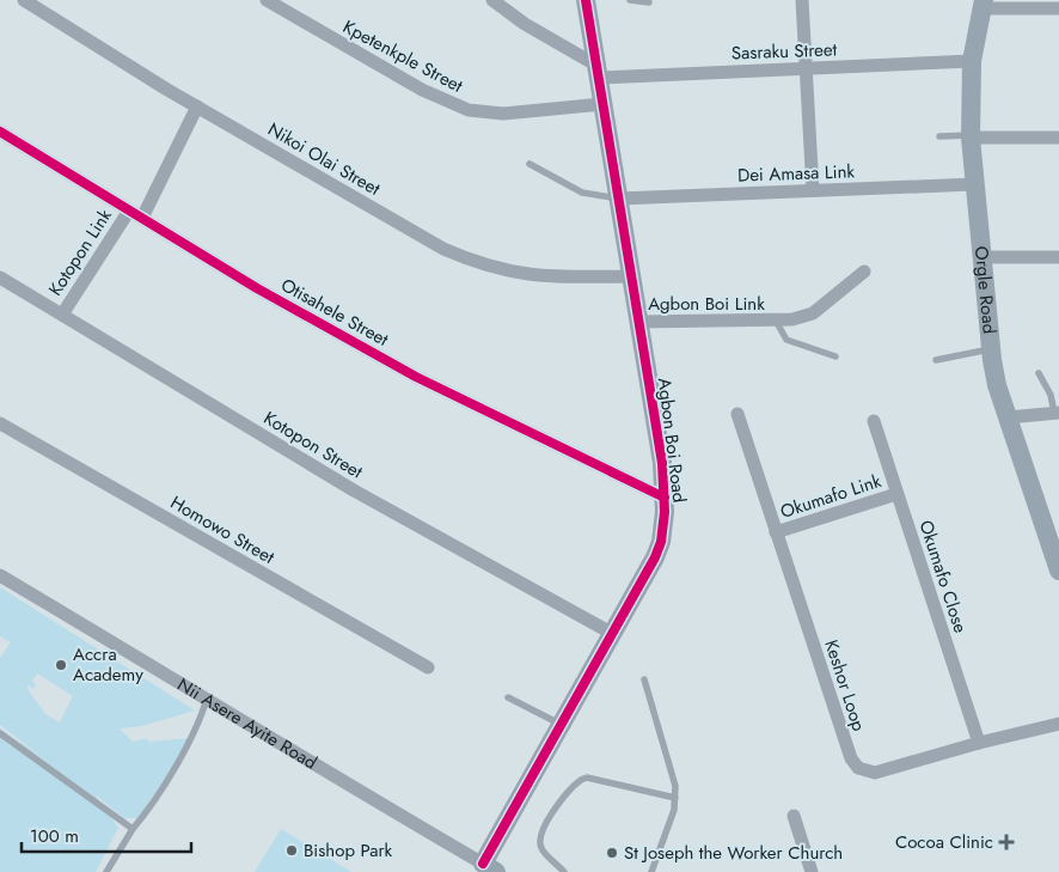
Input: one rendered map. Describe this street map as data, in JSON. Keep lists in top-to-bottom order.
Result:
{
  "streets": {
    "street": [
      "Sasraku Street",
      "Kpetenkple Street",
      "Nikoi Olai Street",
      "Dei Amasa Link",
      "Kotopon Link",
      "Orgle Road",
      "Agbon Boi Link",
      "Otisahele Street",
      "Agbon Boi Road",
      "Kotopon Street",
      "Okumafo Link",
      "Homowo Street",
      "Okumafo Close",
      "Keshor Loop",
      "Nii Asere Ayite Road"
    ]
  },
  "crossings": [
    ["Sasraku Street", "Orgle Road"],
    ["Sasraku Street", "Agbon Boi Road"],
    ["Kpetenkple Street", "Agbon Boi Road"],
    ["Nikoi Olai Street", "Kotopon Link"],
    ["Nikoi Olai Street", "Agbon Boi Road"],
    ["Dei Amasa Link", "Orgle Road"],
    ["Dei Amasa Link", "Agbon Boi Road"],
    ["Kotopon Link", "Otisahele Street"],
    ["Kotopon Link", "Kotopon Street"],
    ["Agbon Boi Link", "Agbon Boi Road"],
    ["Otisahele Street", "Agbon Boi Road"],
    ["Agbon Boi Road", "Kotopon Street"],
    ["Agbon Boi Road", "Nii Asere Ayite Road"],
    ["Okumafo Link", "Okumafo Close"],
    ["Okumafo Link", "Keshor Loop"],
    ["Okumafo Close", "Keshor Loop"]
  ],
  "places": {
    "other": ["Accra Academy", "Bishop Park", "St Joseph the Worker Church"],
    "health": ["Cocoa Clinic"]
  },
  "scale_bar": "100 m"
}
